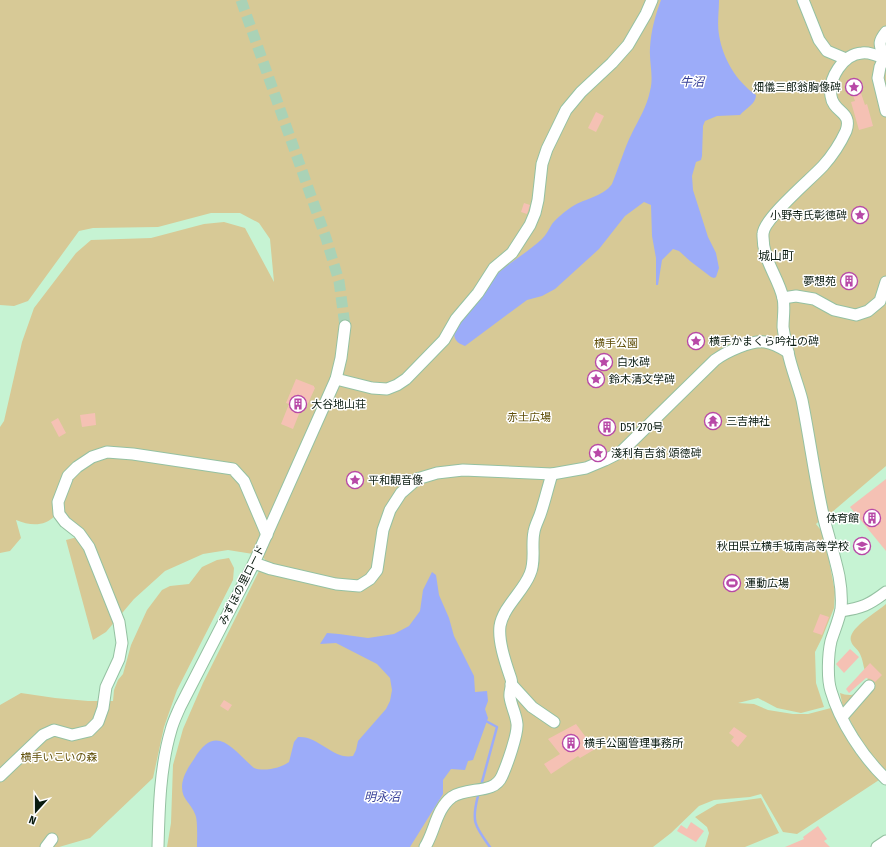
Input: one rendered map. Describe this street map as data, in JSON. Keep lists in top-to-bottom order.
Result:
{
  "streets": {
    "street": ["みずほの里ロード"]
  },
  "districts": ["城山町"],
  "water": ["牛沼", "明永沼"],
  "parks": ["横手公園", "赤土広場", "横手いこいの森"],
  "places": {
    "place": [
      "畑儀三郎翁胸像碑",
      "小野寺氏彰徳碑",
      "横手かまくら吟社の碑",
      "白水碑",
      "鈴木清文学碑",
      "淺利有吉翁 頌徳碑",
      "平和観音像"
    ],
    "building": [
      "夢想苑",
      "大谷地山荘",
      "D51 270号",
      "体育館",
      "横手公園管理事務所"
    ],
    "temple": ["三吉神社"],
    "school or university": ["秋田県立横手城南高等学校"],
    "sports": ["運動広場"]
  },
  "north": "bottom"
}
